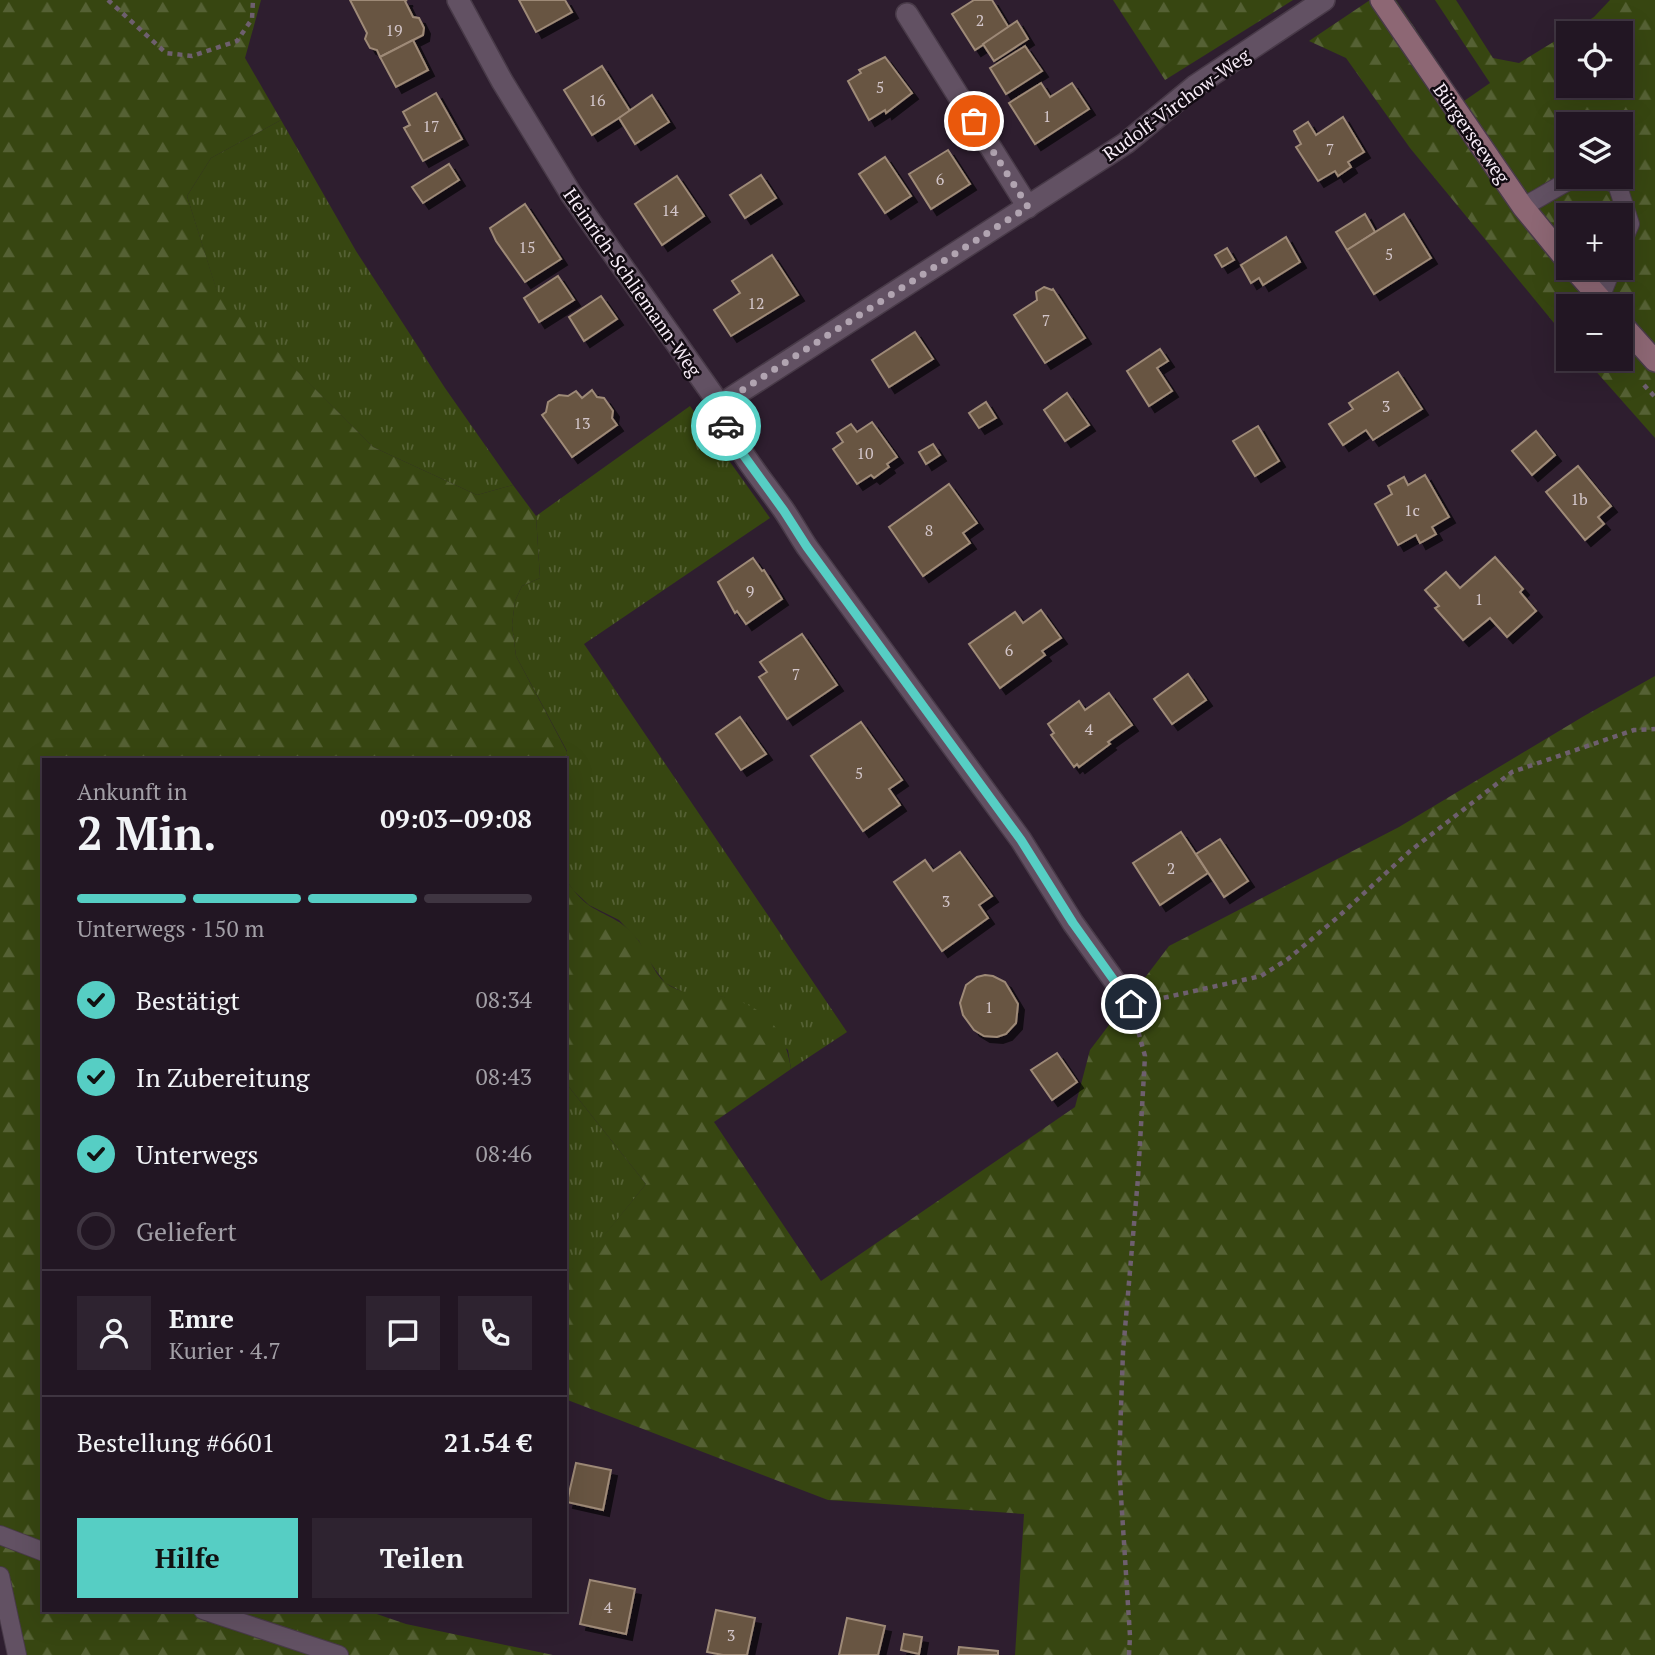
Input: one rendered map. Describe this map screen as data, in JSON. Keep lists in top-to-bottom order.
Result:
{
  "streets": {
    "street": ["Rudolf-Virchow-Weg", "Bürgerseeweg", "Heinrich-Schliemann-Weg"]
  },
  "crossings": [
    ["Rudolf-Virchow-Weg", "Heinrich-Schliemann-Weg"]
  ],
  "house_numbers": [
    "2",
    "19",
    "5",
    "16",
    "1",
    "17",
    "7",
    "6",
    "14",
    "15",
    "5",
    "12",
    "7",
    "3",
    "13",
    "10",
    "1b",
    "1c",
    "8",
    "9",
    "1",
    "6",
    "7",
    "4",
    "5",
    "2",
    "3",
    "1",
    "4",
    "3"
  ],
  "page": {
    "map_buttons": ["+", "−"],
    "heading": ["2 Min.", "Ankunft in", "09:03–09:08"],
    "panel": [
      "Emre",
      "Kurier · 4.7",
      "Bestellung #6601",
      "21.54 €"
    ],
    "bar": "Unterwegs · 150 m",
    "list": [
      ["Bestätigt", "08:34"],
      ["In Zubereitung", "08:43"],
      ["Unterwegs", "08:46"],
      "Geliefert"
    ],
    "buttons": ["Hilfe", "Teilen"]
  }
}
